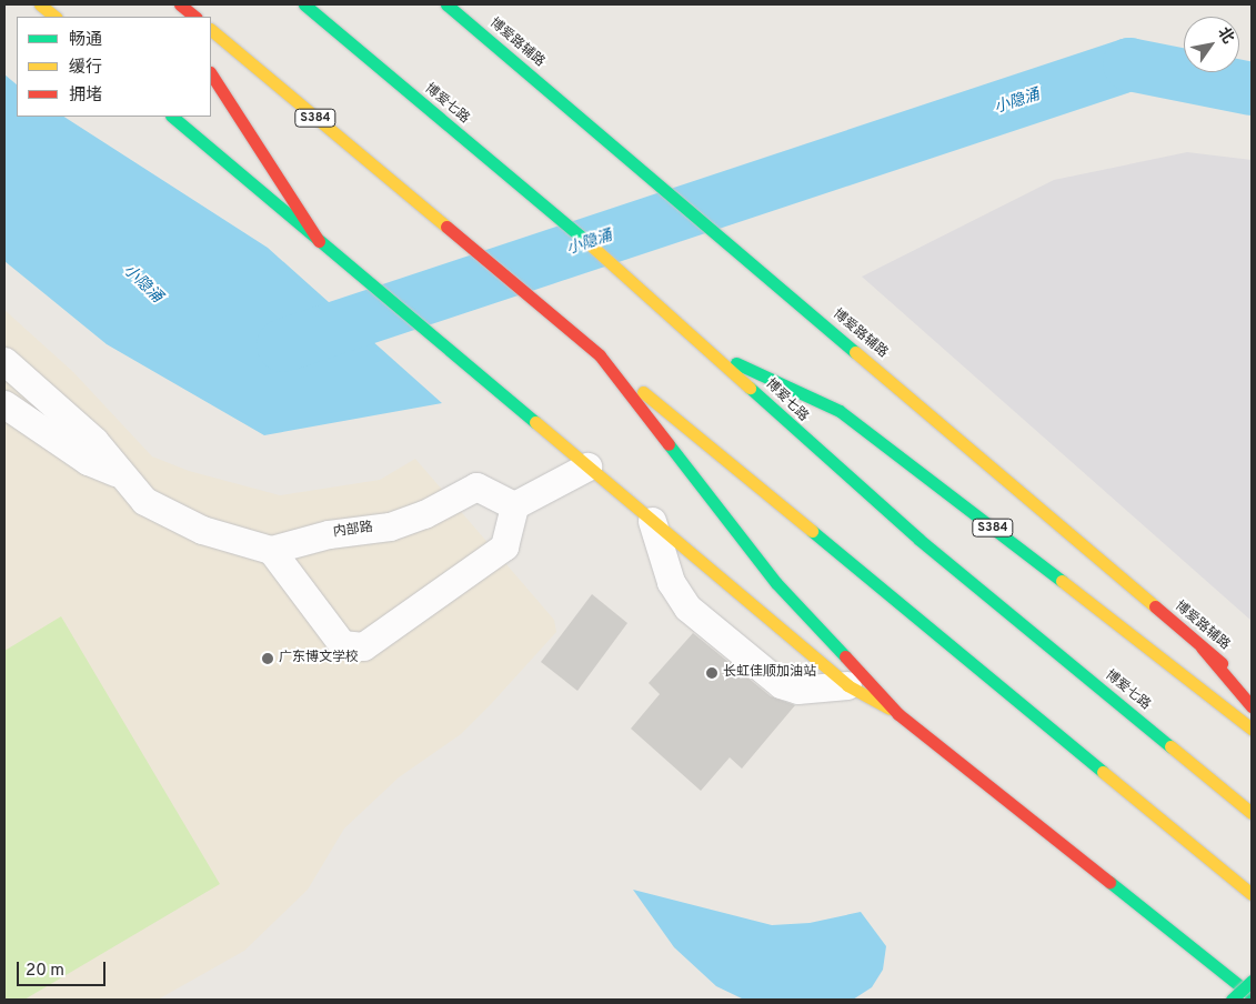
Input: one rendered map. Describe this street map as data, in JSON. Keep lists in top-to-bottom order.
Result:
{
  "streets": {
    "main road": ["博爱路辅路", "博爱七路", "S384"],
    "street": ["内部路"]
  },
  "crossings": [
    ["博爱七路", "S384"]
  ],
  "water": ["小隐涌"],
  "places": ["广东博文学校", "长虹佳顺加油站"],
  "legend": ["畅通", "缓行", "拥堵"],
  "scale_bar": "20 m",
  "north": "top right"
}
